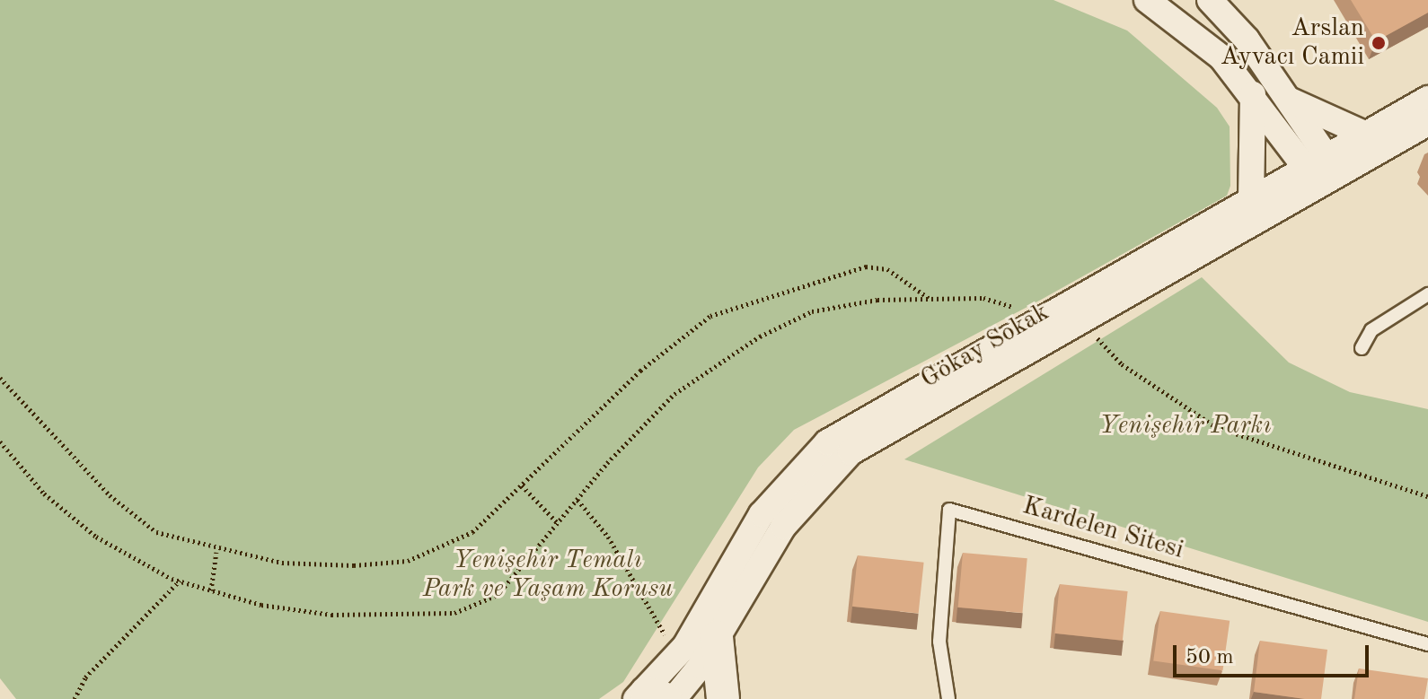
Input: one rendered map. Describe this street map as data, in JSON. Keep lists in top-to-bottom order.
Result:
{
  "streets": {
    "street": ["Gökay Sokak"],
    "lane": ["Kardelen Sitesi"]
  },
  "parks": ["Yenişehir Parkı", "Yenişehir Temalı Park ve Yaşam Korusu"],
  "places": ["Arslan Ayvacı Camii"],
  "scale_bar": "50 m"
}
